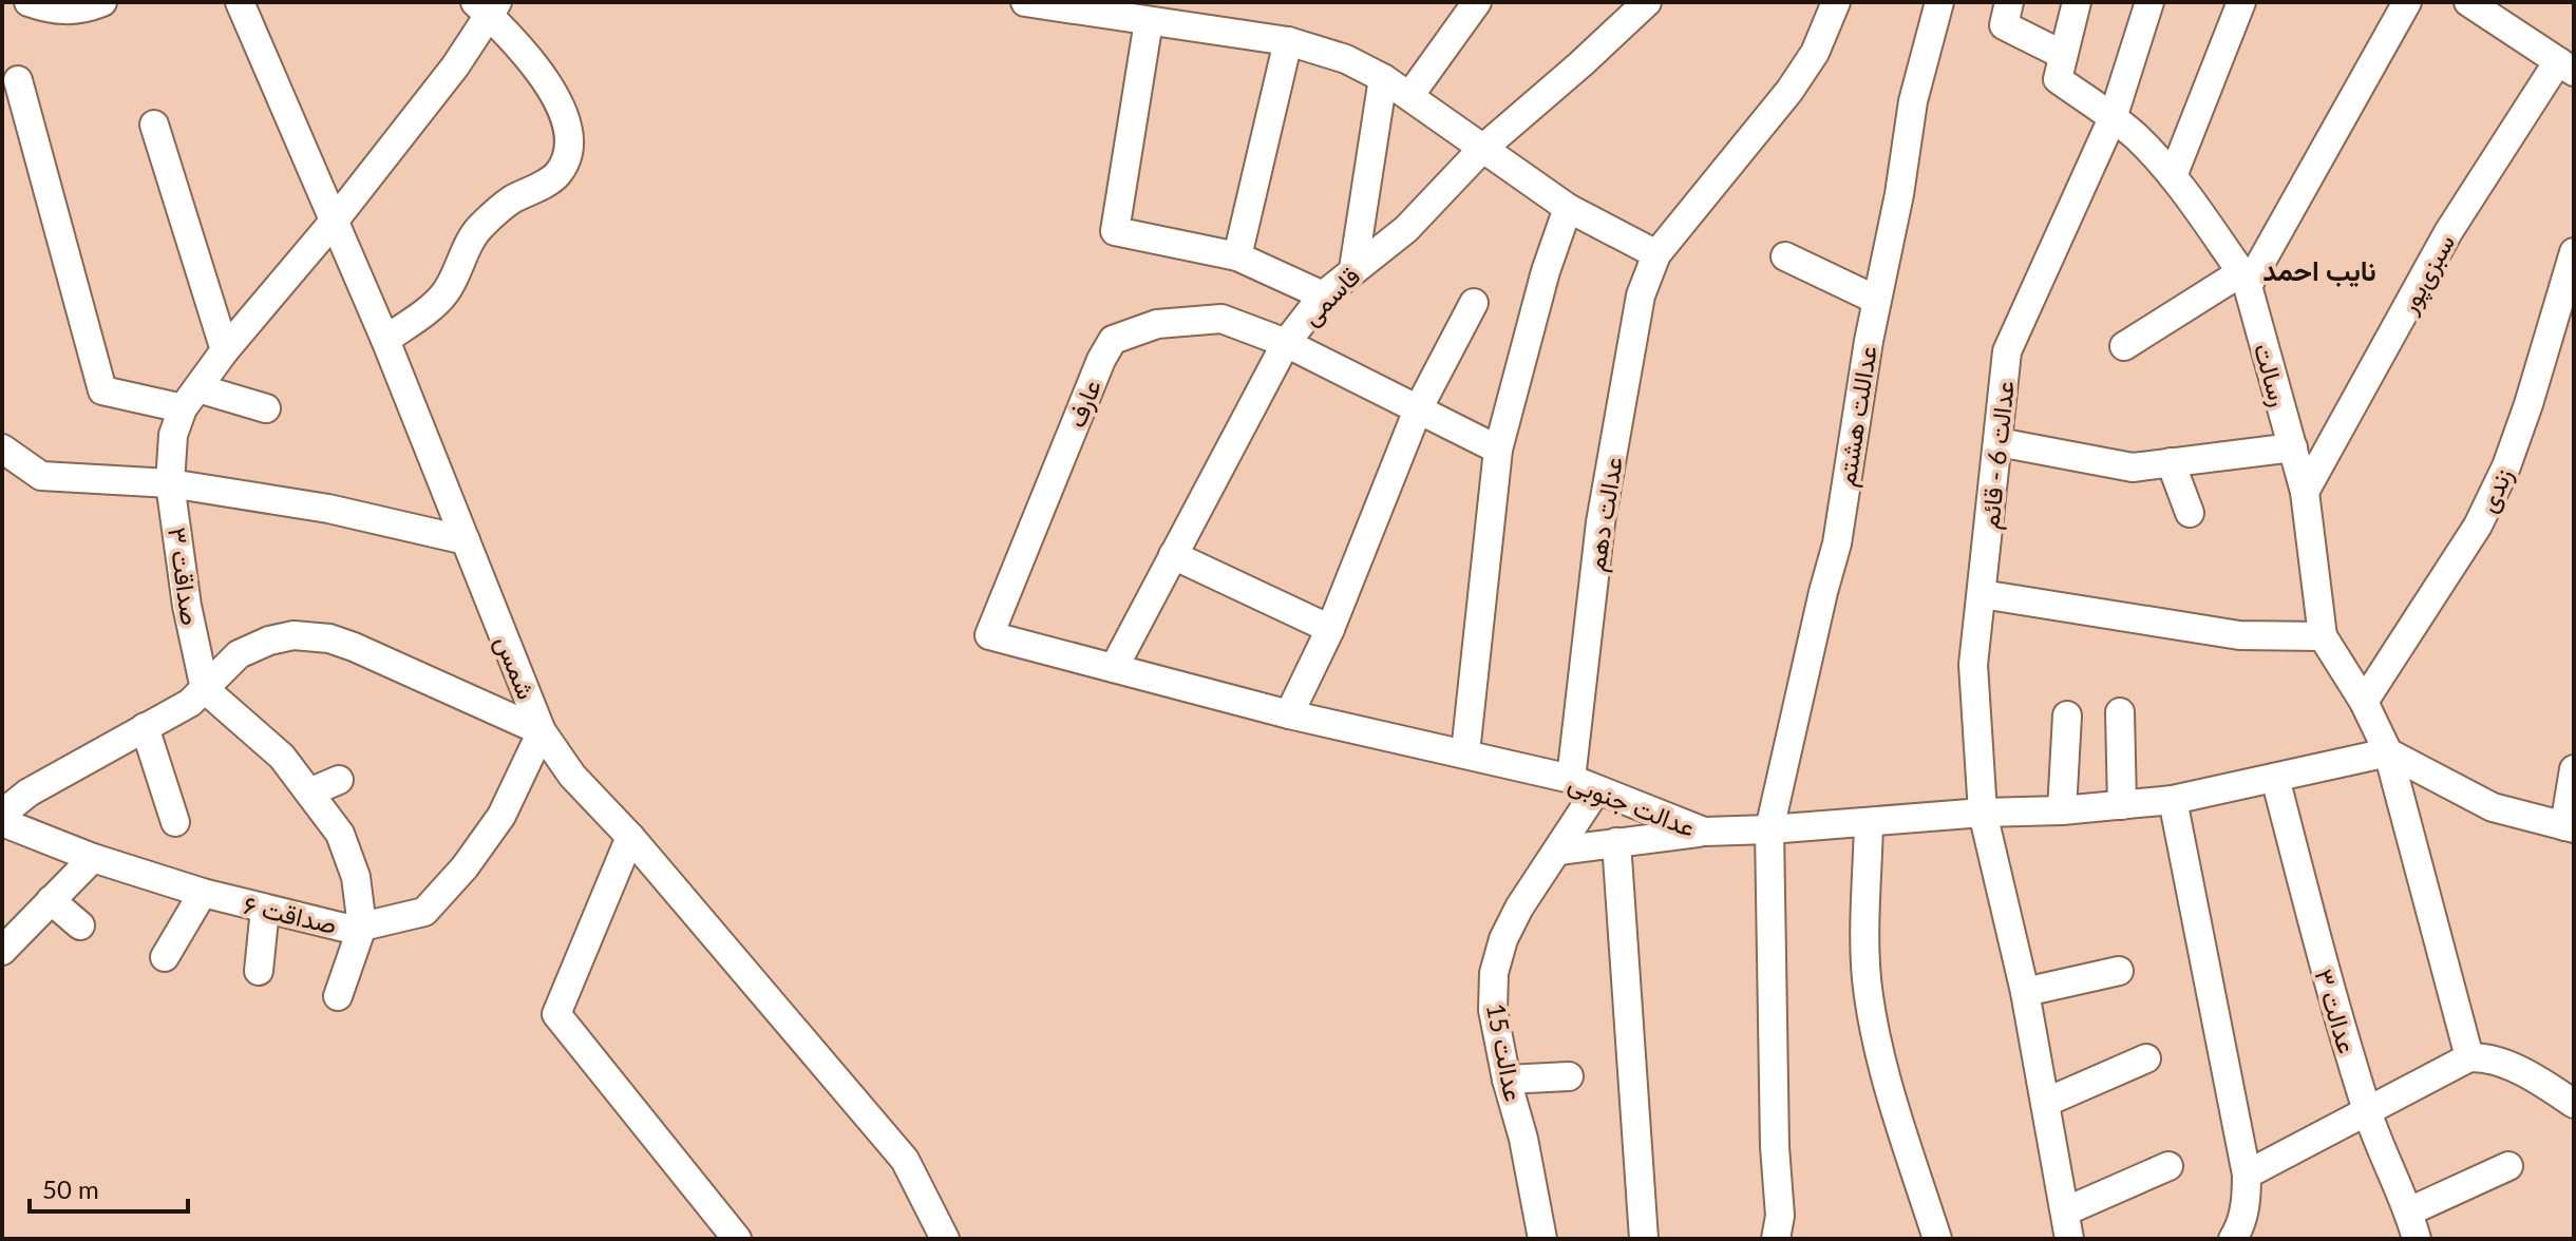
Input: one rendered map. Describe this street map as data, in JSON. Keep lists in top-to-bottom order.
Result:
{
  "streets": {
    "street": [
      "سبزی‌پور",
      "قاسمی",
      "رسالت",
      "عارف",
      "عداللت هشتم",
      "عدالت 6 - قائم",
      "زندی",
      "عدالت دهم",
      "صداقت ۳",
      "شمس",
      "عدالت جنوبی",
      "صداقت ۶",
      "عدالت ۳",
      "عدالت 15"
    ]
  },
  "crossings": [
    ["سبزی‌پور", "رسالت"],
    ["قاسمی", "عارف"],
    ["قاسمی", "عدالت جنوبی"],
    ["رسالت", "عدالت 6 - قائم"],
    ["رسالت", "زندی"],
    ["رسالت", "عدالت جنوبی"],
    ["عارف", "عدالت جنوبی"],
    ["عداللت هشتم", "عدالت جنوبی"],
    ["عدالت 6 - قائم", "عدالت جنوبی"],
    ["عدالت دهم", "عدالت جنوبی"],
    ["عدالت دهم", "عدالت 15"],
    ["صداقت ۳", "شمس"],
    ["شمس", "صداقت ۶"],
    ["عدالت جنوبی", "عدالت ۳"],
    ["عدالت جنوبی", "عدالت 15"]
  ],
  "districts": ["نایب احمد"],
  "scale_bar": "50 m"
}
